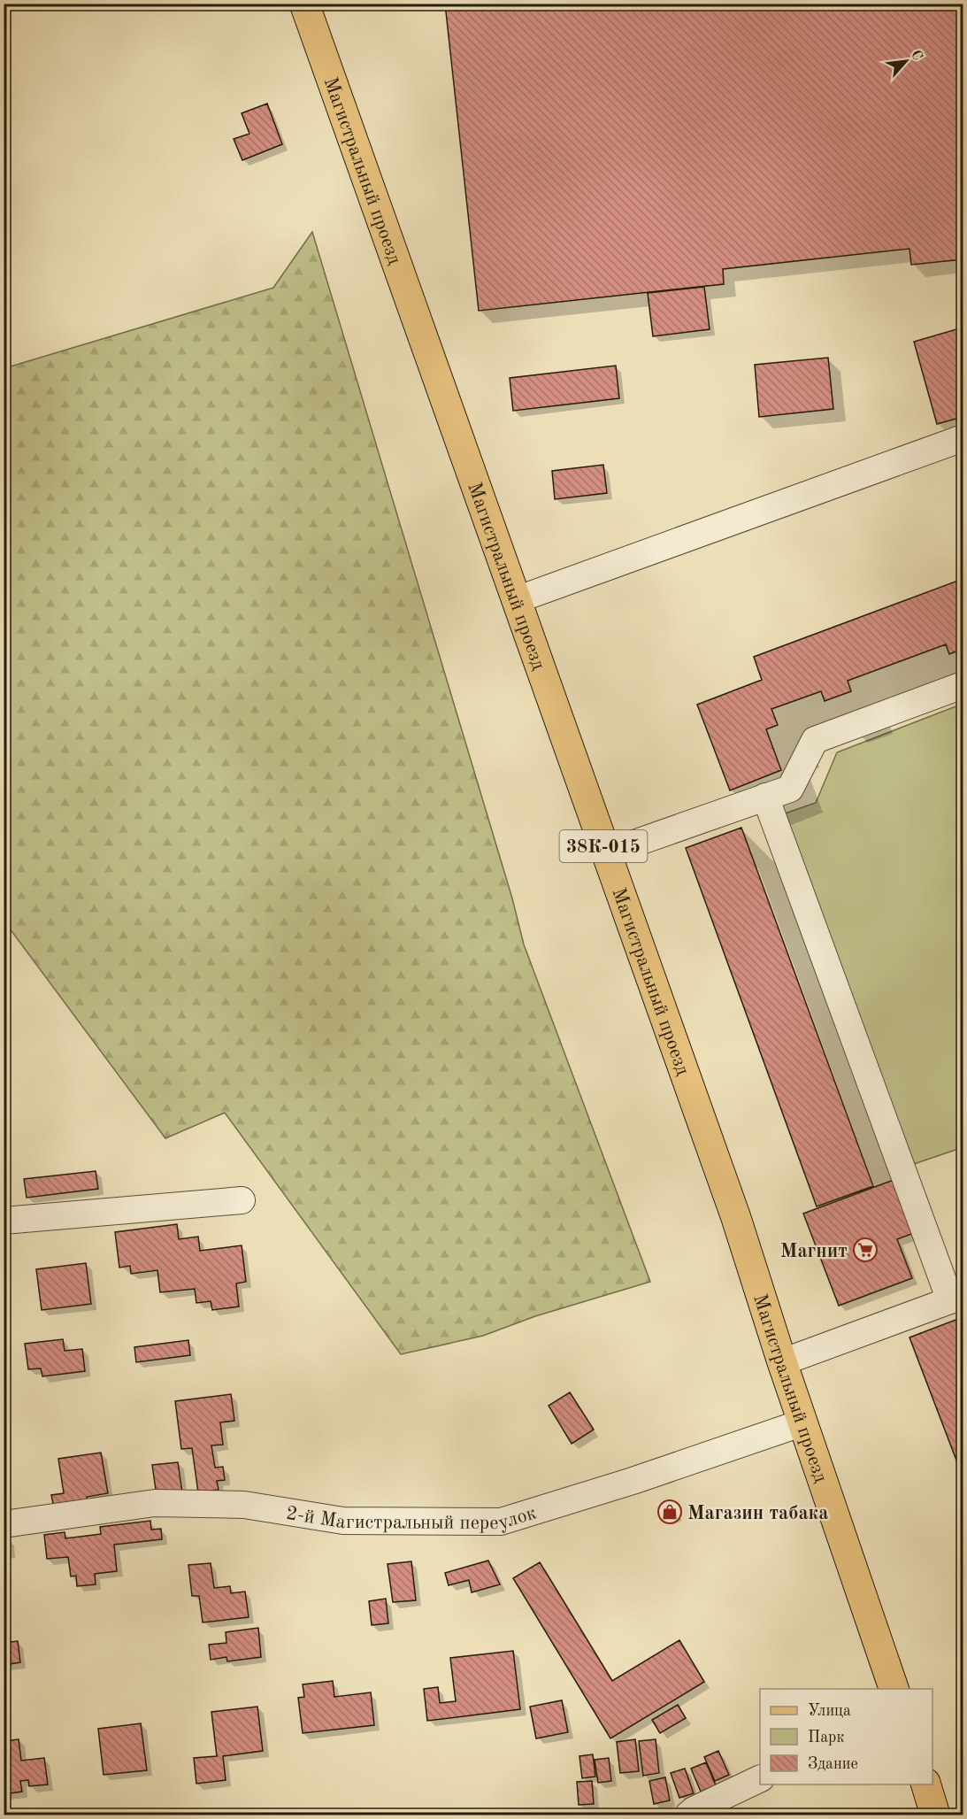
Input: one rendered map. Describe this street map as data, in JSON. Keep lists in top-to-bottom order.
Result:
{
  "streets": {
    "main road": ["Магистральный проезд", "38К-015"],
    "street": ["2-й Магистральный переулок"]
  },
  "crossings": [
    ["Магистральный проезд", "2-й Магистральный переулок"]
  ],
  "places": {
    "supermarket": ["Магнит"],
    "shop": ["Магазин табака"]
  },
  "legend": ["Улица", "Парк", "Здание"],
  "north": "top right"
}
